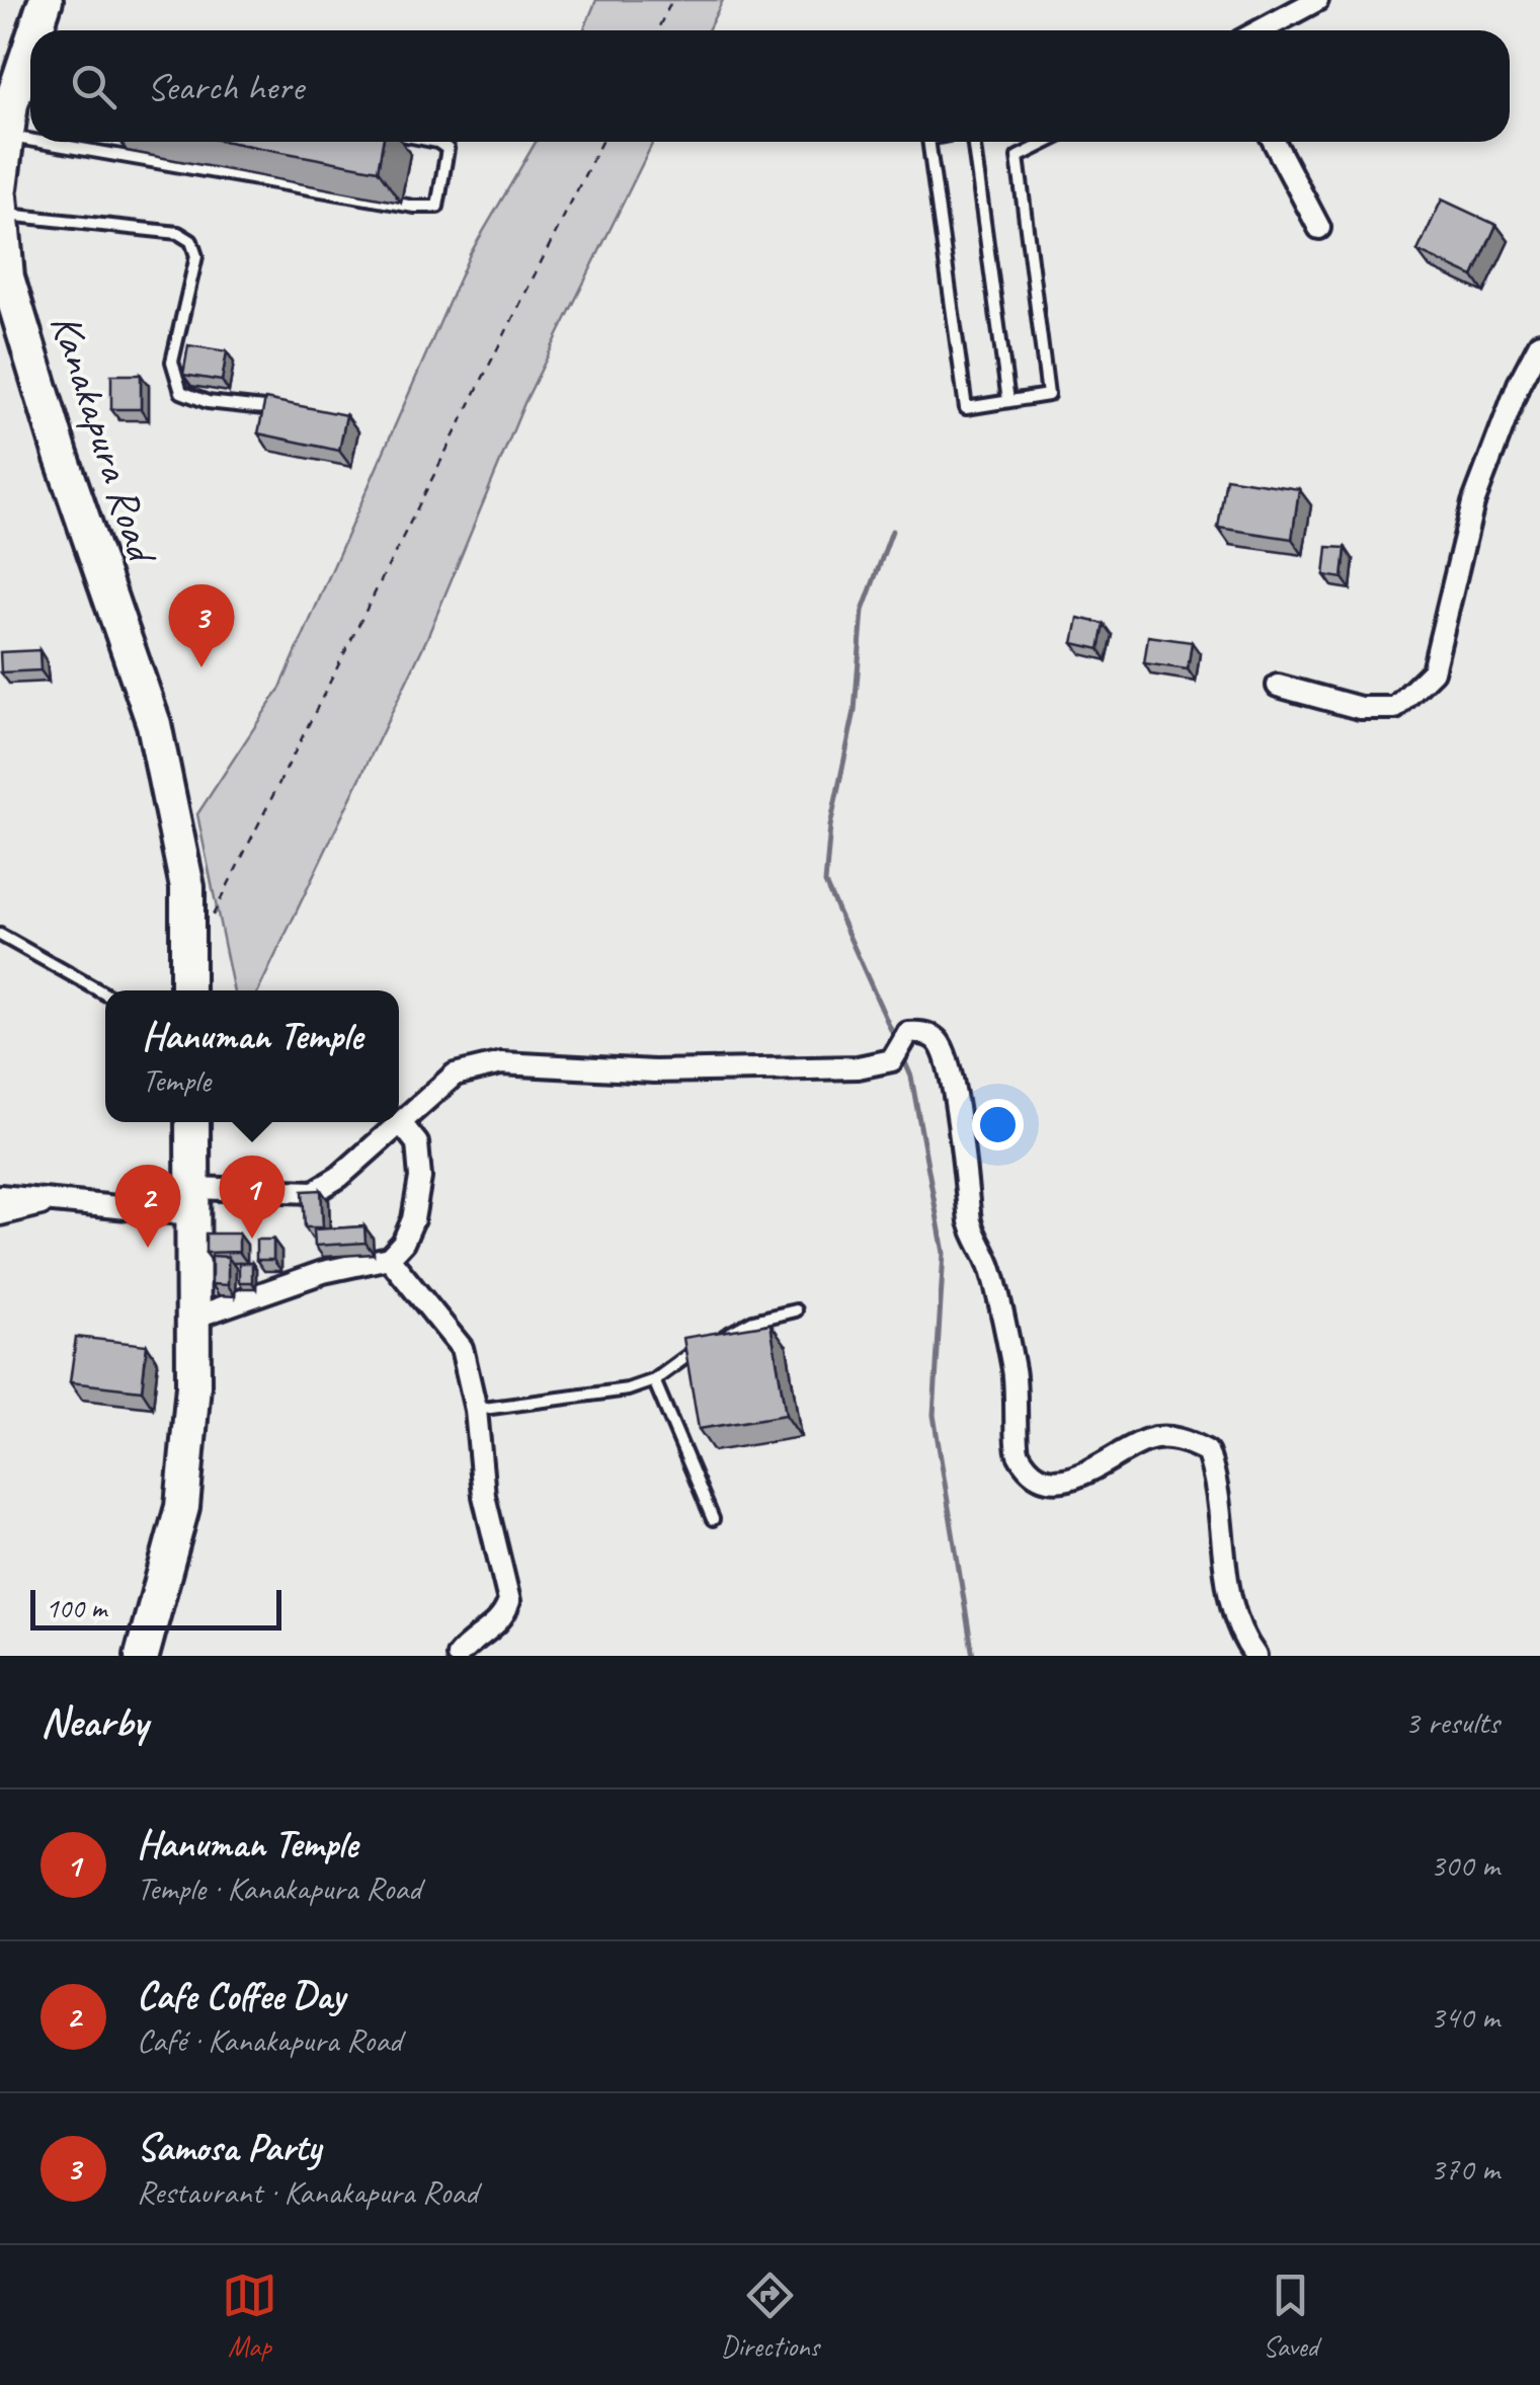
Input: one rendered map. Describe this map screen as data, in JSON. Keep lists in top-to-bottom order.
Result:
{
  "streets": {
    "highway": ["Kanakapura Road"]
  },
  "scale_bar": "100 m",
  "page": {
    "search": "Search here",
    "pins": ["3", "1", "2"],
    "popup": ["Hanuman Temple", "Temple"],
    "scale": "100 m",
    "heading": ["Nearby", "3 results"],
    "list": [
      {
        "mark": "1",
        "name": "Hanuman Temple",
        "note": "Temple · Kanakapura Road",
        "value": "300 m"
      },
      {
        "mark": "2",
        "name": "Cafe Coffee Day",
        "note": "Café · Kanakapura Road",
        "value": "340 m"
      },
      {
        "mark": "3",
        "name": "Samosa Party",
        "note": "Restaurant · Kanakapura Road",
        "value": "370 m"
      }
    ],
    "nav": ["Map", "Directions", "Saved"]
  }
}
